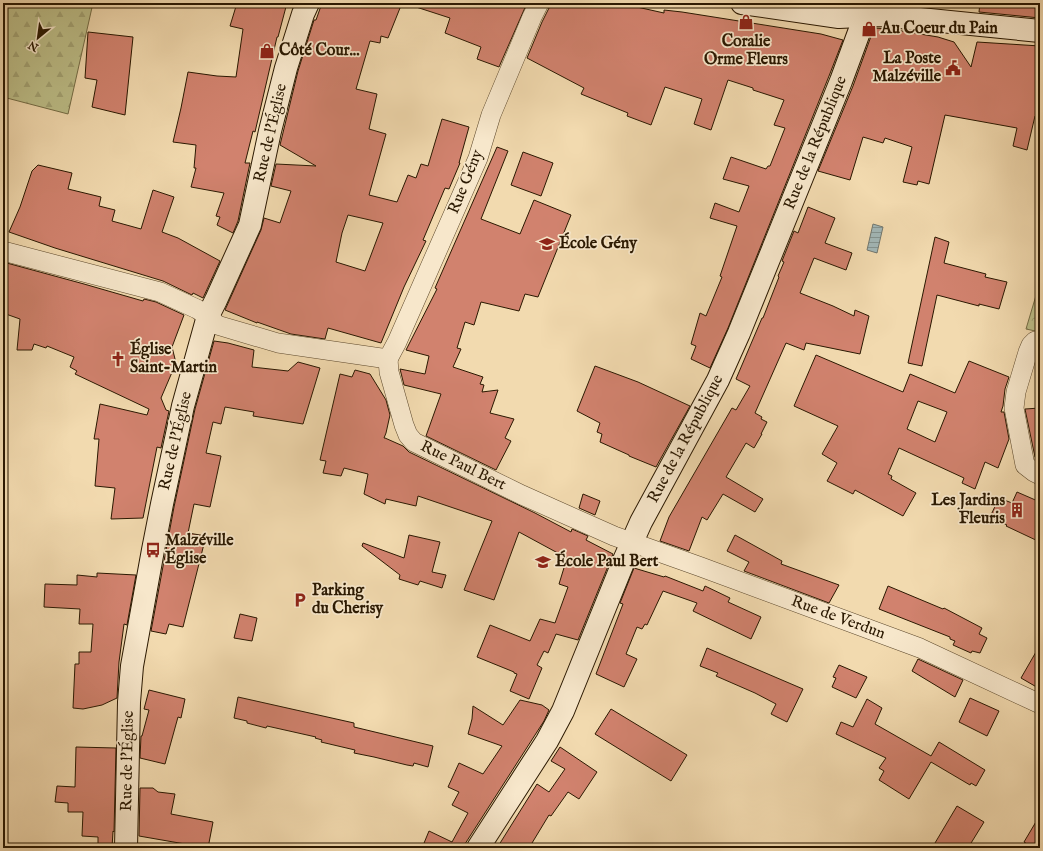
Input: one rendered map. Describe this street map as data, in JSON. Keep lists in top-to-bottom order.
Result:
{
  "streets": {
    "main road": ["Rue de l'Église", "Rue de la République"],
    "street": ["Rue Gény", "Rue Paul Bert", "Rue de Verdun"]
  },
  "crossings": [
    ["Rue de la République", "Rue Paul Bert"],
    ["Rue de la République", "Rue de Verdun"],
    ["Rue Gény", "Rue Paul Bert"],
    ["Rue Paul Bert", "Rue de Verdun"]
  ],
  "places": {
    "shop": ["Coralie Orme Fleurs", "Au Coeur du Pain", "Côté Cour..."],
    "public building": ["La Poste Malzéville"],
    "school or university": ["École Gény", "École Paul Bert"],
    "church": ["Église Saint-Martin"],
    "building": ["Les Jardins Fleuris"],
    "bus stop": ["Malzéville Église"],
    "parking": ["Parking du Cherisy"]
  },
  "north": "bottom left"
}
